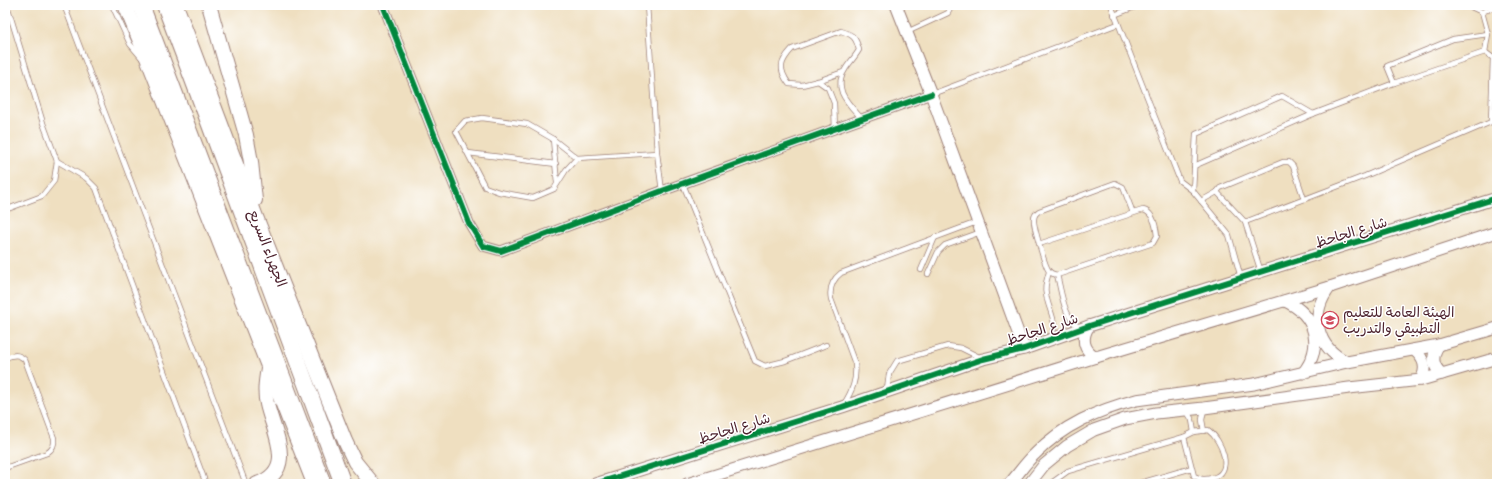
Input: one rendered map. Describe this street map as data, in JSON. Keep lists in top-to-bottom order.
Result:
{
  "streets": {
    "highway": ["الجهراء السريع"],
    "street": ["شارع الجاحظ"]
  },
  "places": {
    "school or university": ["الهيئة العامة للتعليم التطبيقي والتدريب"]
  }
}
